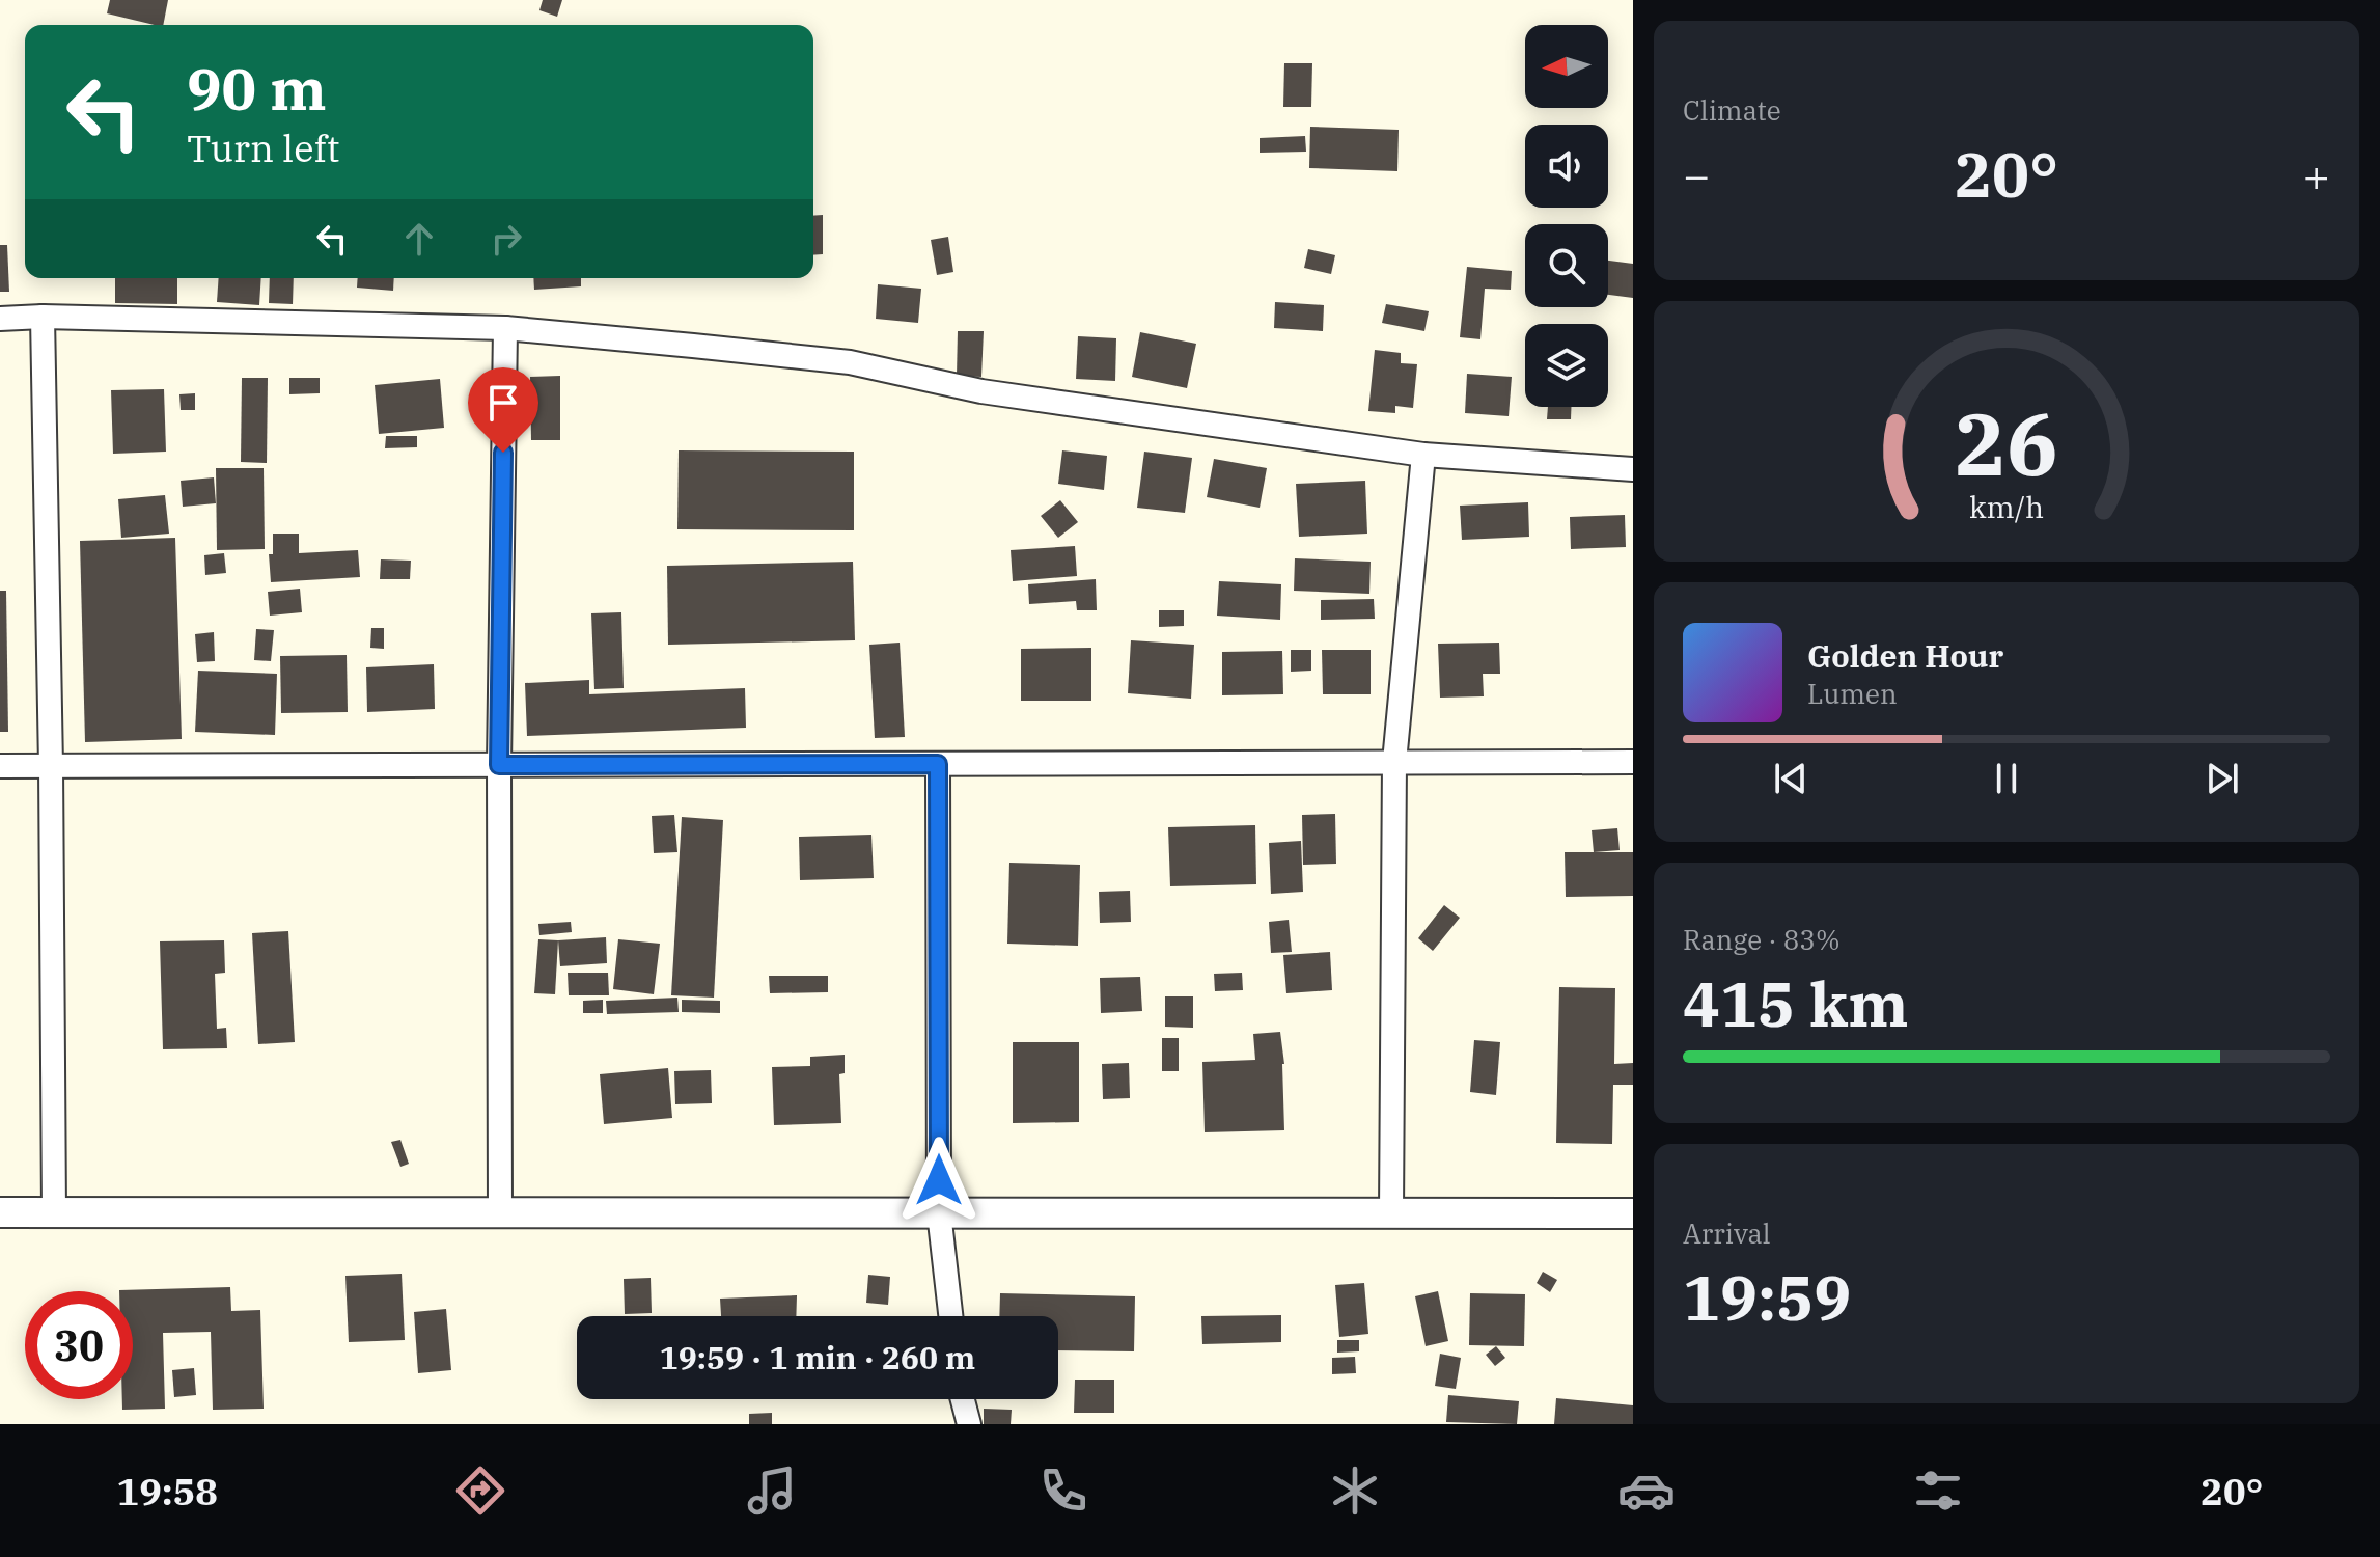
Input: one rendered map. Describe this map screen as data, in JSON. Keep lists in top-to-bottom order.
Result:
{
  "north": "left",
  "page": {
    "tile": [
      "Climate",
      ["Range · 83%", "415 km"],
      ["Arrival", "19:59"]
    ],
    "turn": ["90 m", "Turn left"],
    "heat": ["−", "20°", "+"],
    "song": ["Golden Hour", "Lumen"],
    "limit": "30",
    "trip": "19:59 · 1 min · 260 m",
    "tabs": ["19:58", "20°"],
    "gauge": ["26", "km/h"]
  }
}
